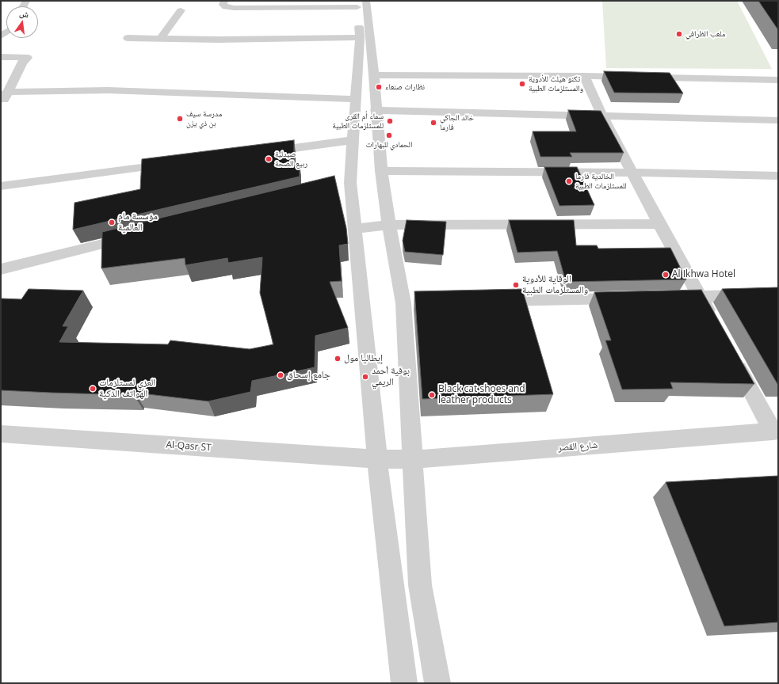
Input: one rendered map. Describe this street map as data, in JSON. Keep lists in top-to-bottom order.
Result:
{
  "streets": {
    "street": ["Al-Qasr ST", "شارع القصر"]
  },
  "crossings": [
    ["Al-Qasr ST", "شارع القصر"]
  ],
  "places": [
    "ملعب الظرافي",
    "تكنو هيلث للأدوية والمستلزمات الطبية",
    "نظارات صنعاء",
    "مدرسة سيف بن ذي يزن",
    "سماء أم القرى للمستلزمات الطبية",
    "خالد الجاكي فارما",
    "الحمادي للبهارات",
    "صيدلية ربيع الصحة",
    "الخالدية فارما للمستلزمات الطبية",
    "مؤسسة مام العالمية",
    "Al Ikhwa Hotel",
    "الوقاية للأدوية والمستلزمات الطبية",
    "إيطاليا مول",
    "جامع إسحاق",
    "بوفية أحمد الريمي",
    "العزي لمستلزمات الهواتف الذكية",
    "Black cat shoes and leather products"
  ],
  "north": "top"
}
